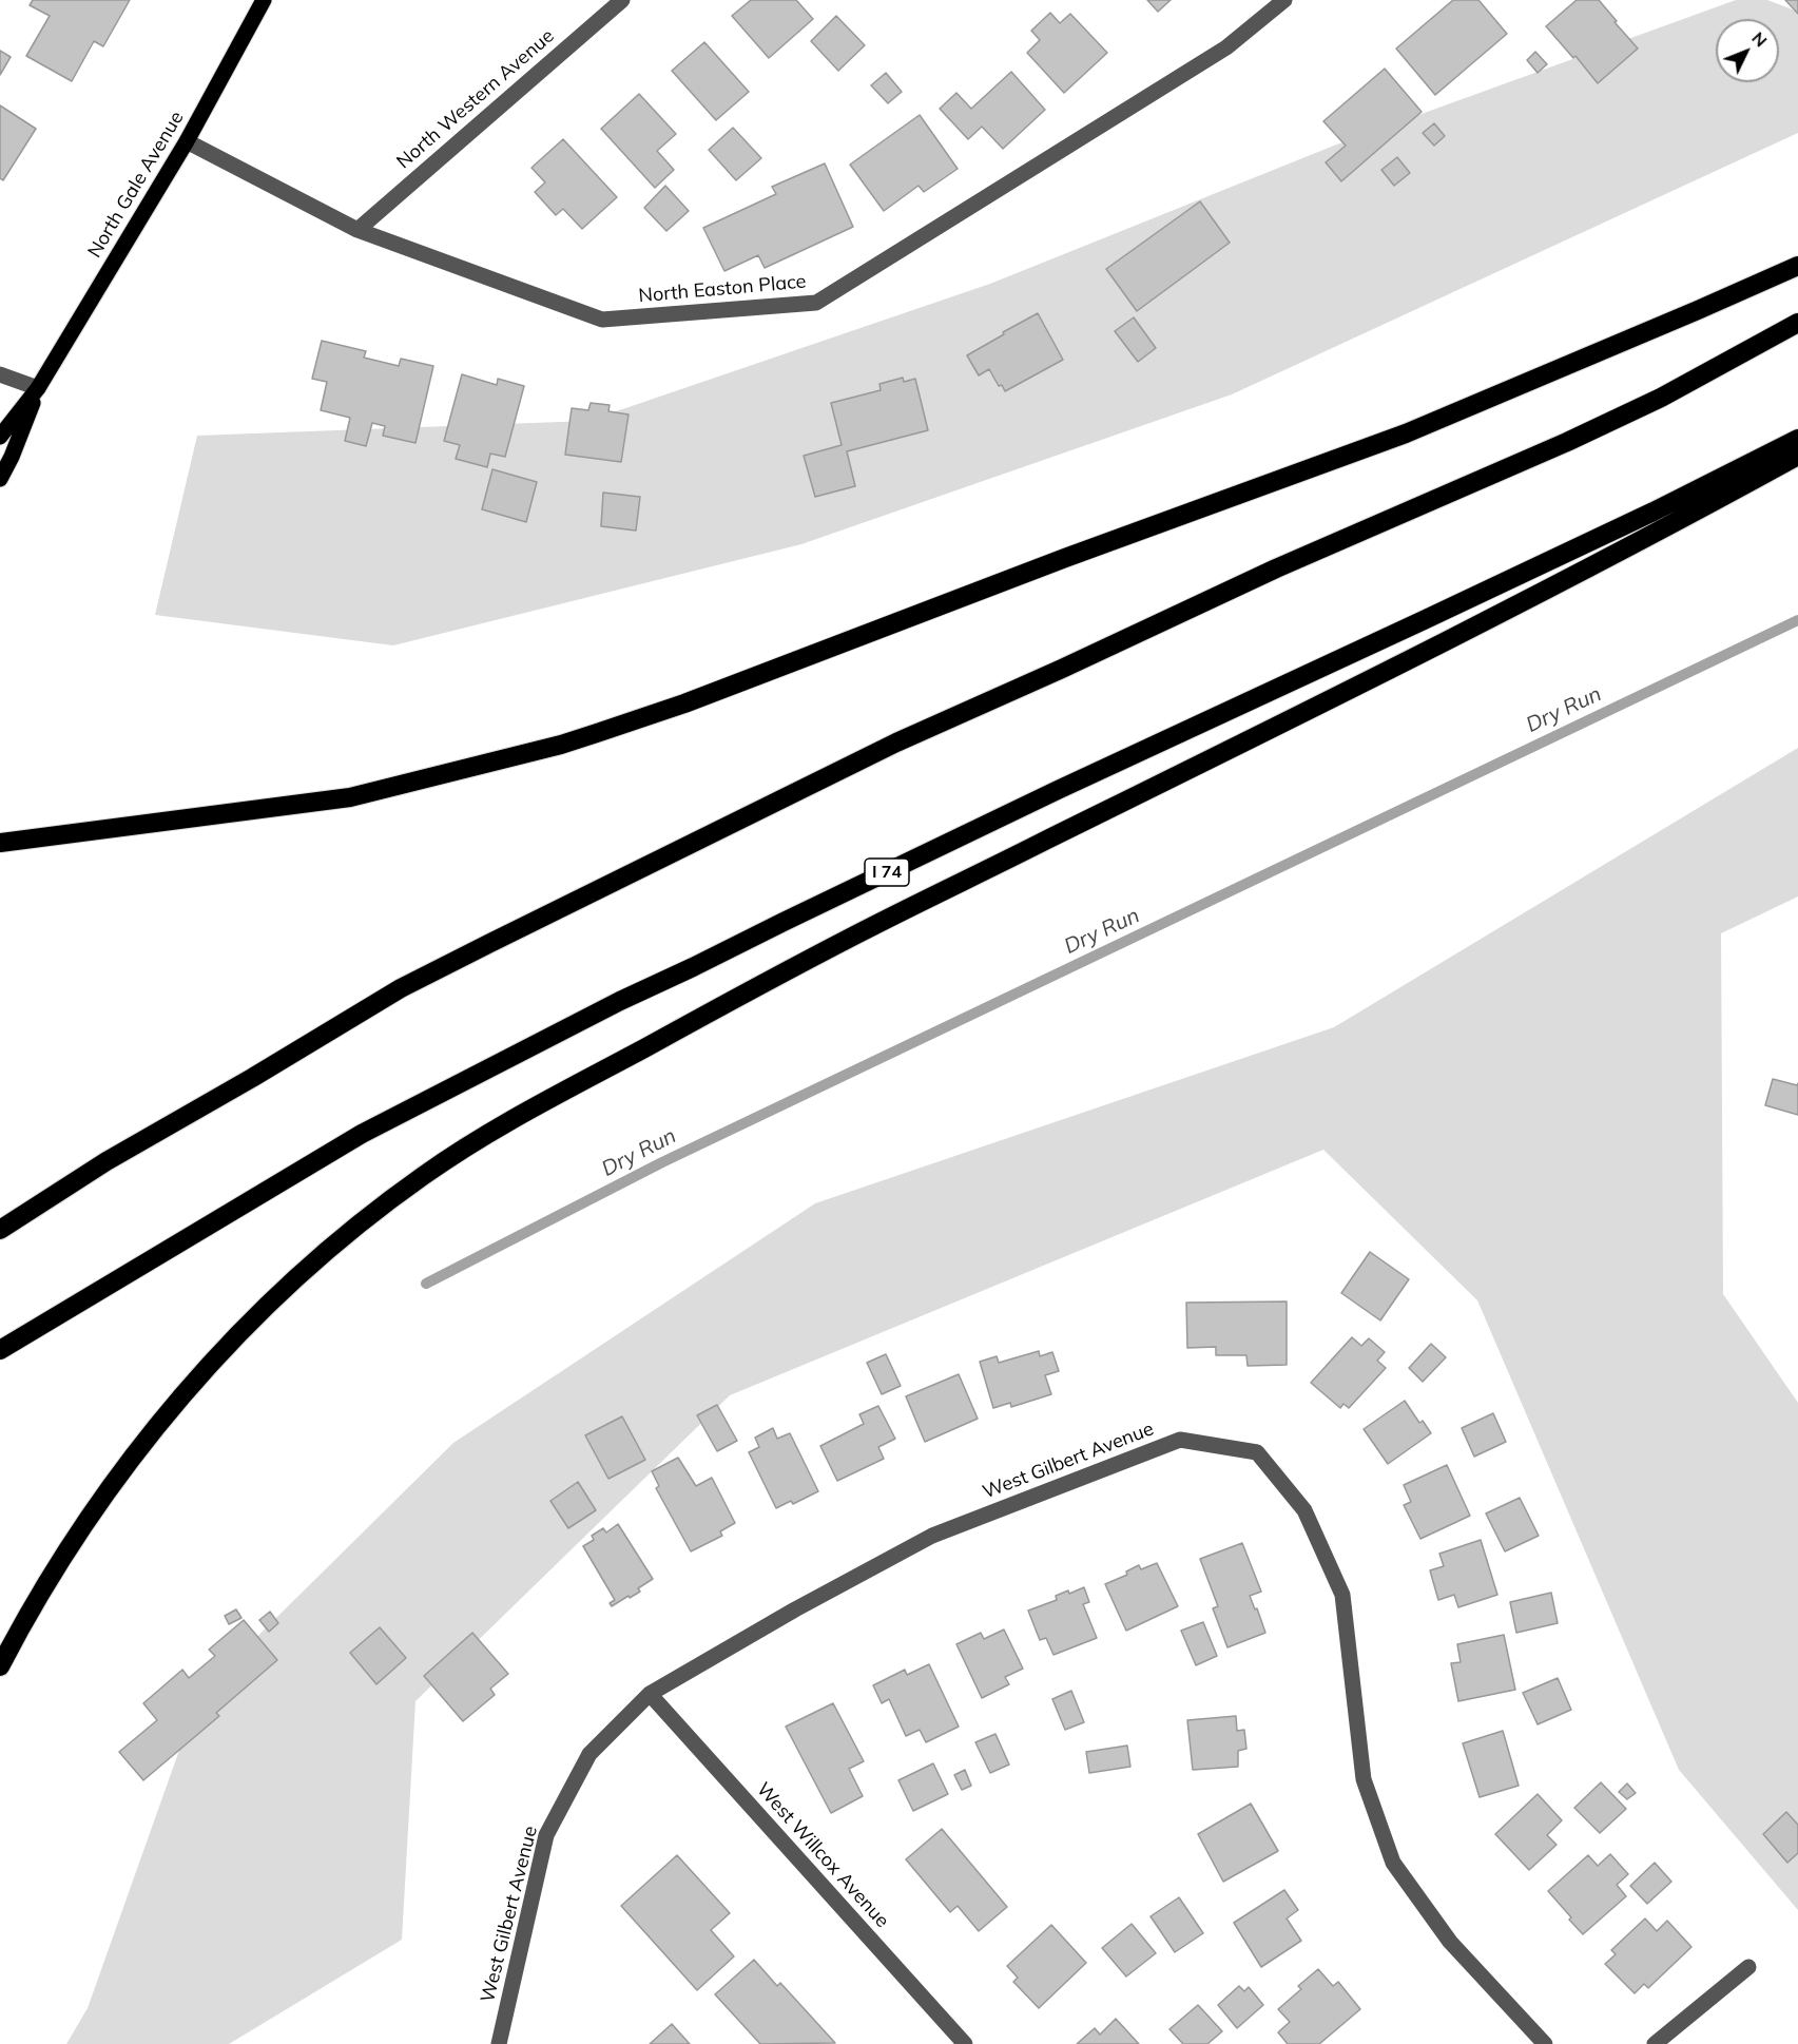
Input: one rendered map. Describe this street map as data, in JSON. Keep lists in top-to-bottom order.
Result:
{
  "streets": {
    "highway": ["I 74"],
    "main road": ["North Gale Avenue"],
    "street": [
      "North Western Avenue",
      "North Easton Place",
      "West Gilbert Avenue",
      "West Willcox Avenue"
    ]
  },
  "crossings": [
    ["North Western Avenue", "North Easton Place"],
    ["North Gale Avenue", "North Easton Place"],
    ["West Gilbert Avenue", "West Willcox Avenue"]
  ],
  "water": ["Dry Run"],
  "north": "top right"
}
